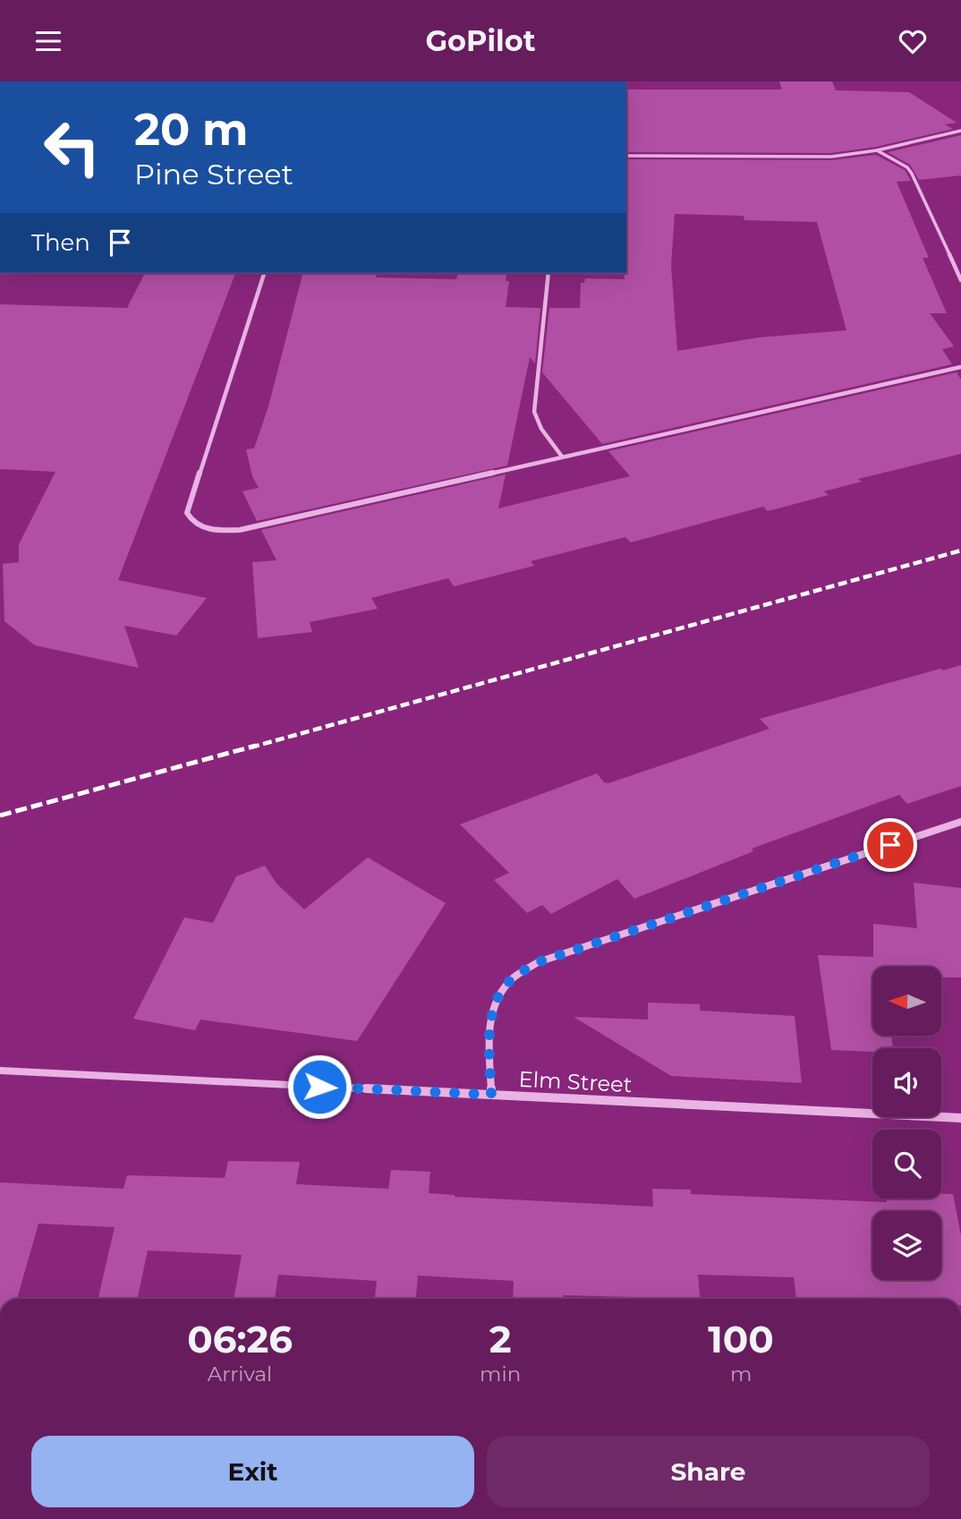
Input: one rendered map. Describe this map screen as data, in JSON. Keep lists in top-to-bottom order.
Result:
{
  "streets": {
    "street": ["Elm Street"]
  },
  "north": "left",
  "page": {
    "header": "GoPilot",
    "turn": ["20 m", "Pine Street"],
    "then": "Then",
    "eta": [
      "06:26",
      "Arrival",
      "2",
      "min",
      "100",
      "m"
    ],
    "buttons": ["Exit", "Share"]
  }
}
